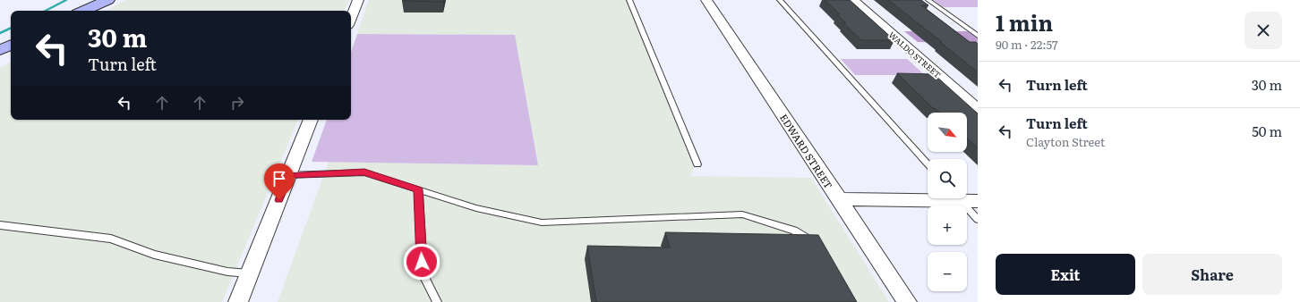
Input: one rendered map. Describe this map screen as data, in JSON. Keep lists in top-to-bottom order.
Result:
{
  "streets": {
    "street": ["WALDO STREET", "EDWARD STREET"]
  },
  "north": "bottom right",
  "page": {
    "heading": ["1 min", "90 m · 22:57"],
    "turn": ["30 m", "Turn left"],
    "list": [
      {
        "name": "Turn left",
        "value": "30 m"
      },
      {
        "name": "Turn left",
        "note": "Clayton Street",
        "value": "50 m"
      }
    ],
    "map_buttons": ["+", "−"],
    "buttons": ["Exit", "Share"]
  }
}
